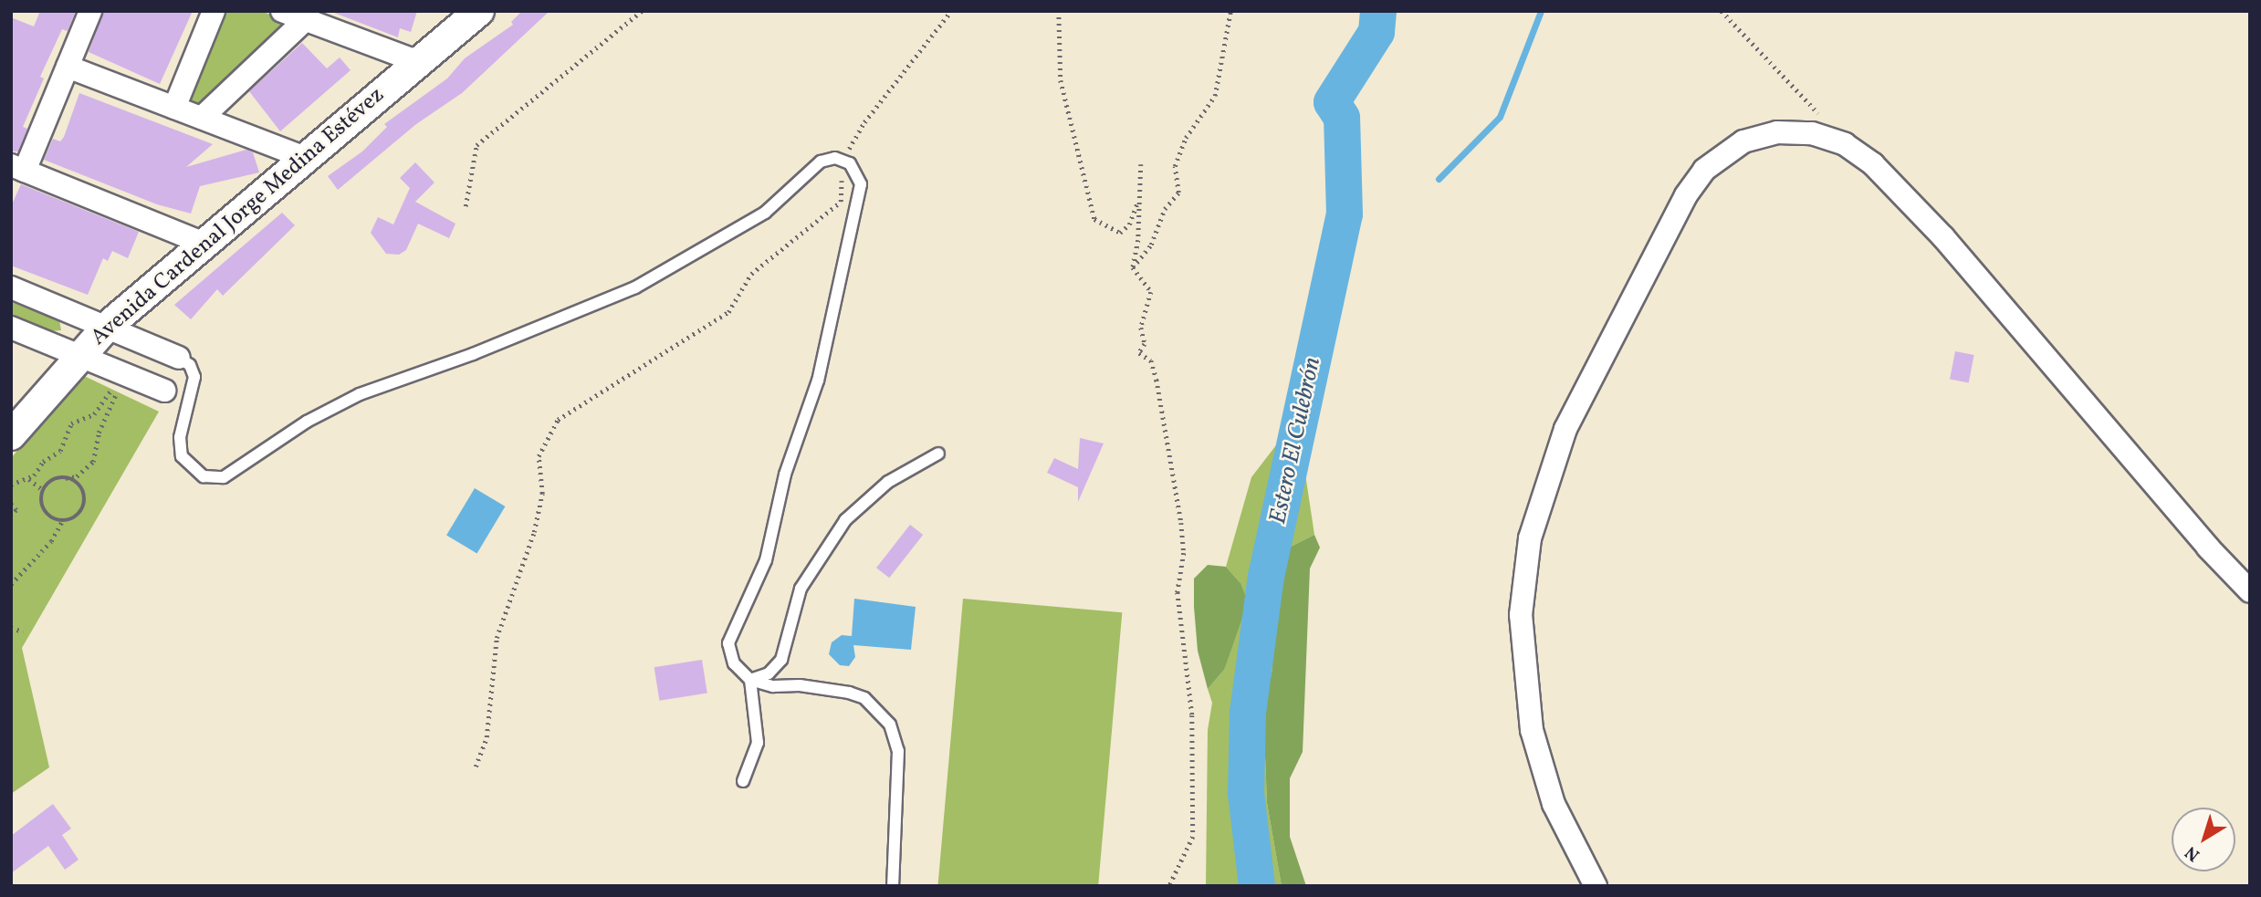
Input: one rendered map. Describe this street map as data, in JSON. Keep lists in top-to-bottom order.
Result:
{
  "streets": {
    "street": ["Avenida Cardenal Jorge Medina Estévez"]
  },
  "water": ["Estero El Culebrón"],
  "north": "bottom left"
}
